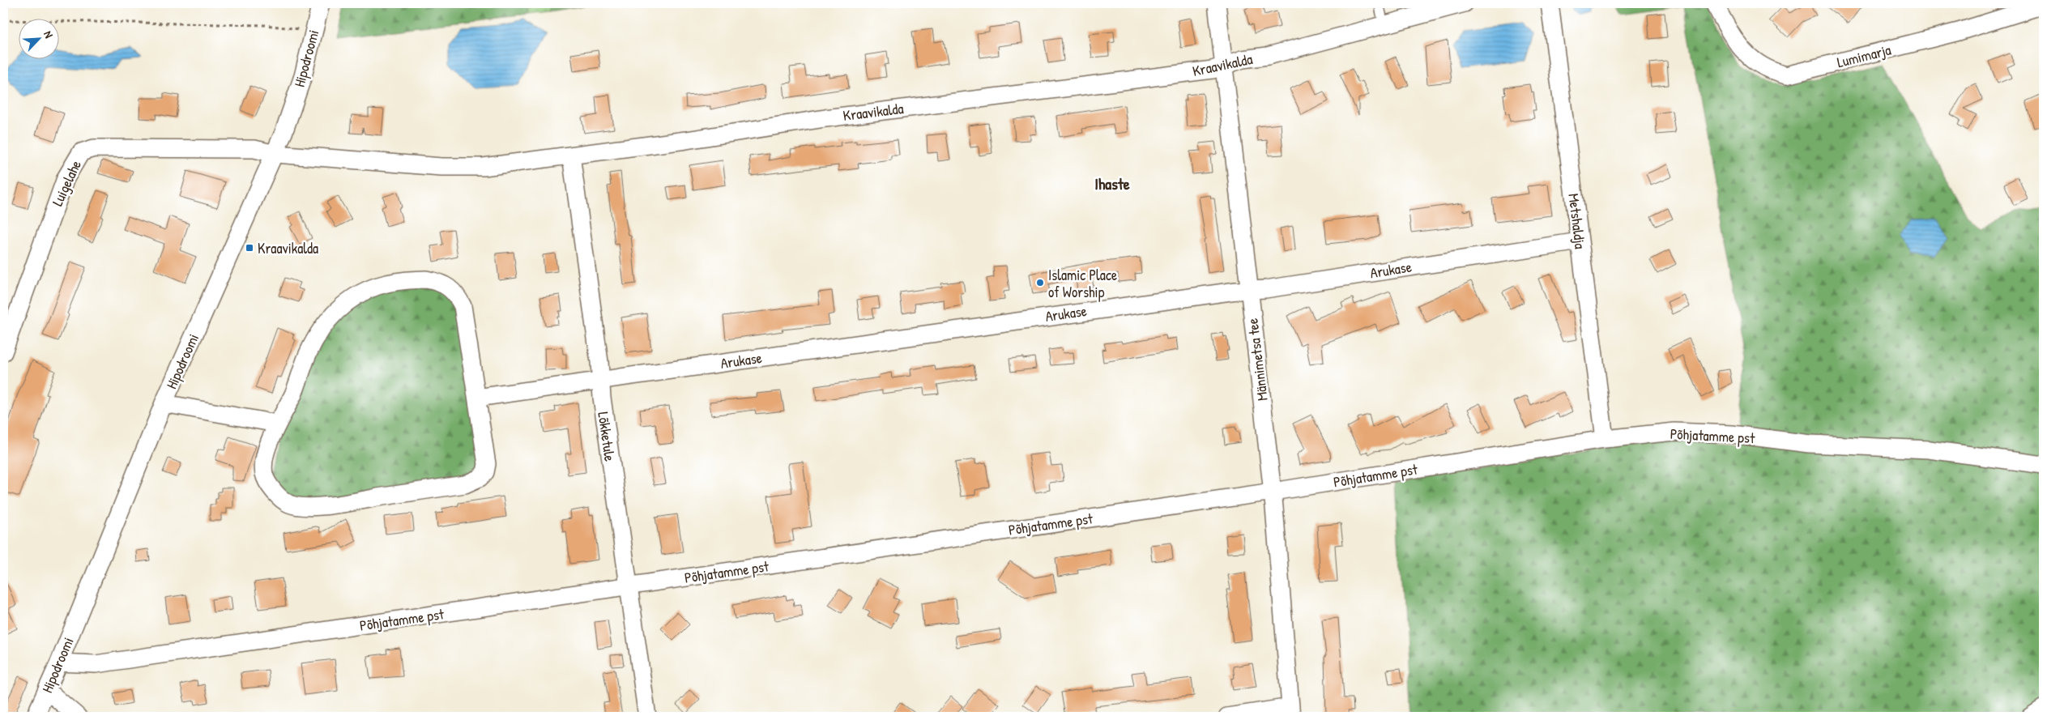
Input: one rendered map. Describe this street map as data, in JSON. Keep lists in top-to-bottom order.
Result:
{
  "streets": {
    "street": [
      "Lumimarja",
      "Hipodroomi",
      "Kraavikalda",
      "Luigelahe",
      "Metshaldja",
      "Arukase",
      "Männimetsa tee",
      "Põhjatamme pst",
      "Lõkketule"
    ]
  },
  "crossings": [
    ["Hipodroomi", "Kraavikalda"],
    ["Hipodroomi", "Luigelahe"],
    ["Hipodroomi", "Põhjatamme pst"],
    ["Kraavikalda", "Luigelahe"],
    ["Kraavikalda", "Männimetsa tee"],
    ["Kraavikalda", "Lõkketule"],
    ["Metshaldja", "Arukase"],
    ["Metshaldja", "Põhjatamme pst"],
    ["Arukase", "Männimetsa tee"],
    ["Arukase", "Lõkketule"],
    ["Männimetsa tee", "Põhjatamme pst"],
    ["Põhjatamme pst", "Lõkketule"]
  ],
  "districts": ["Ihaste"],
  "places": {
    "transit": ["Kraavikalda"],
    "other": ["Islamic Place of Worship"]
  },
  "north": "top right"
}
